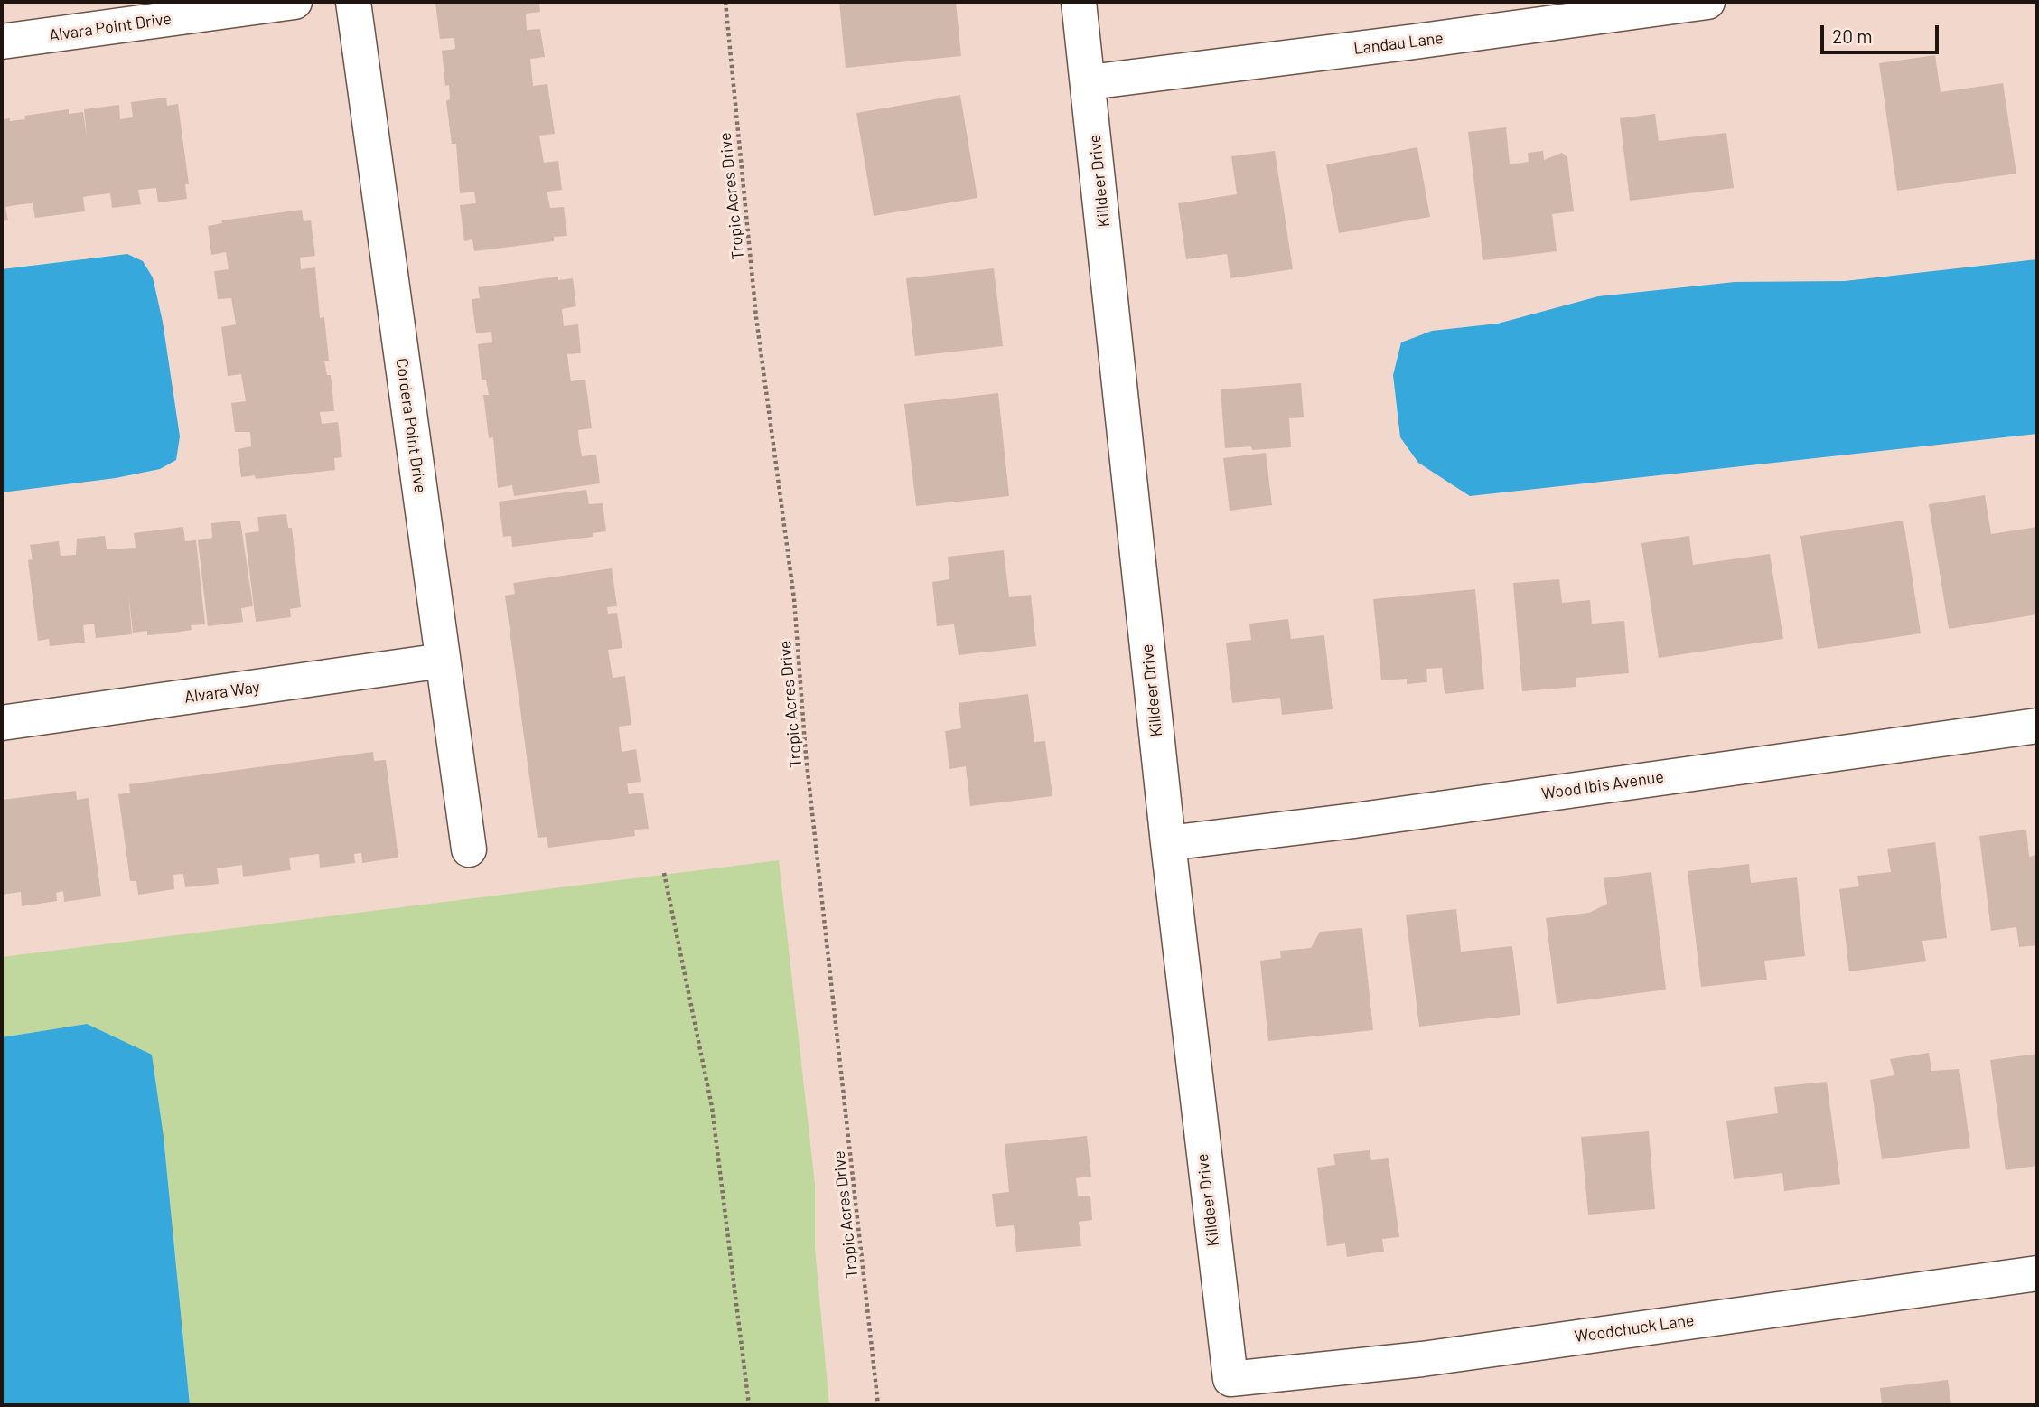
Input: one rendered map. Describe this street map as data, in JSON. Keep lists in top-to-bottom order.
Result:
{
  "streets": {
    "street": [
      "Alvara Point Drive",
      "Landau Lane",
      "Killdeer Drive",
      "Cordera Point Drive",
      "Alvara Way",
      "Wood Ibis Avenue",
      "Woodchuck Lane"
    ],
    "path": ["Tropic Acres Drive"]
  },
  "crossings": [
    ["Landau Lane", "Killdeer Drive"],
    ["Killdeer Drive", "Wood Ibis Avenue"],
    ["Killdeer Drive", "Woodchuck Lane"],
    ["Cordera Point Drive", "Alvara Way"]
  ],
  "scale_bar": "20 m"
}
